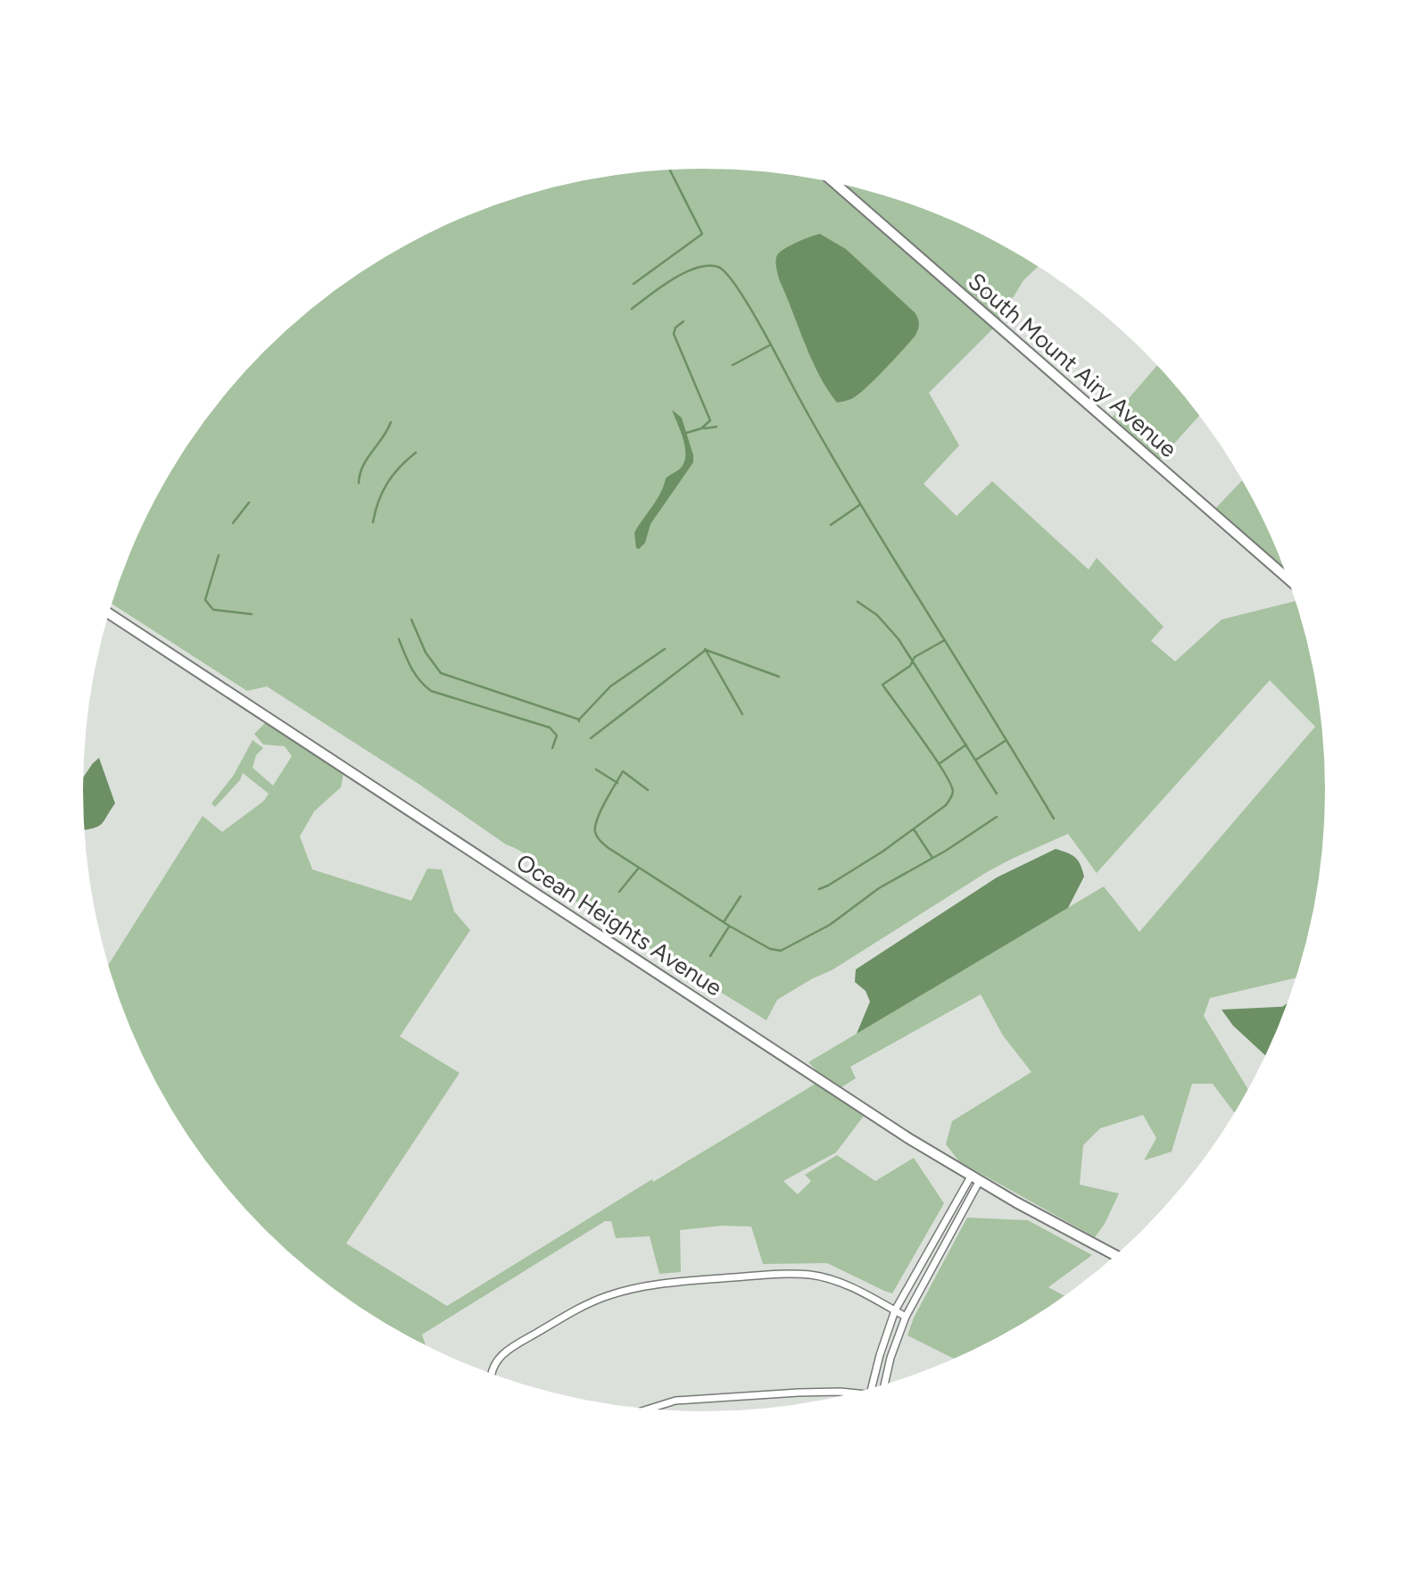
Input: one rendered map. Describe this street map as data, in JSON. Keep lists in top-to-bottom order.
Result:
{
  "streets": {
    "main road": ["South Mount Airy Avenue", "Ocean Heights Avenue"]
  }
}
